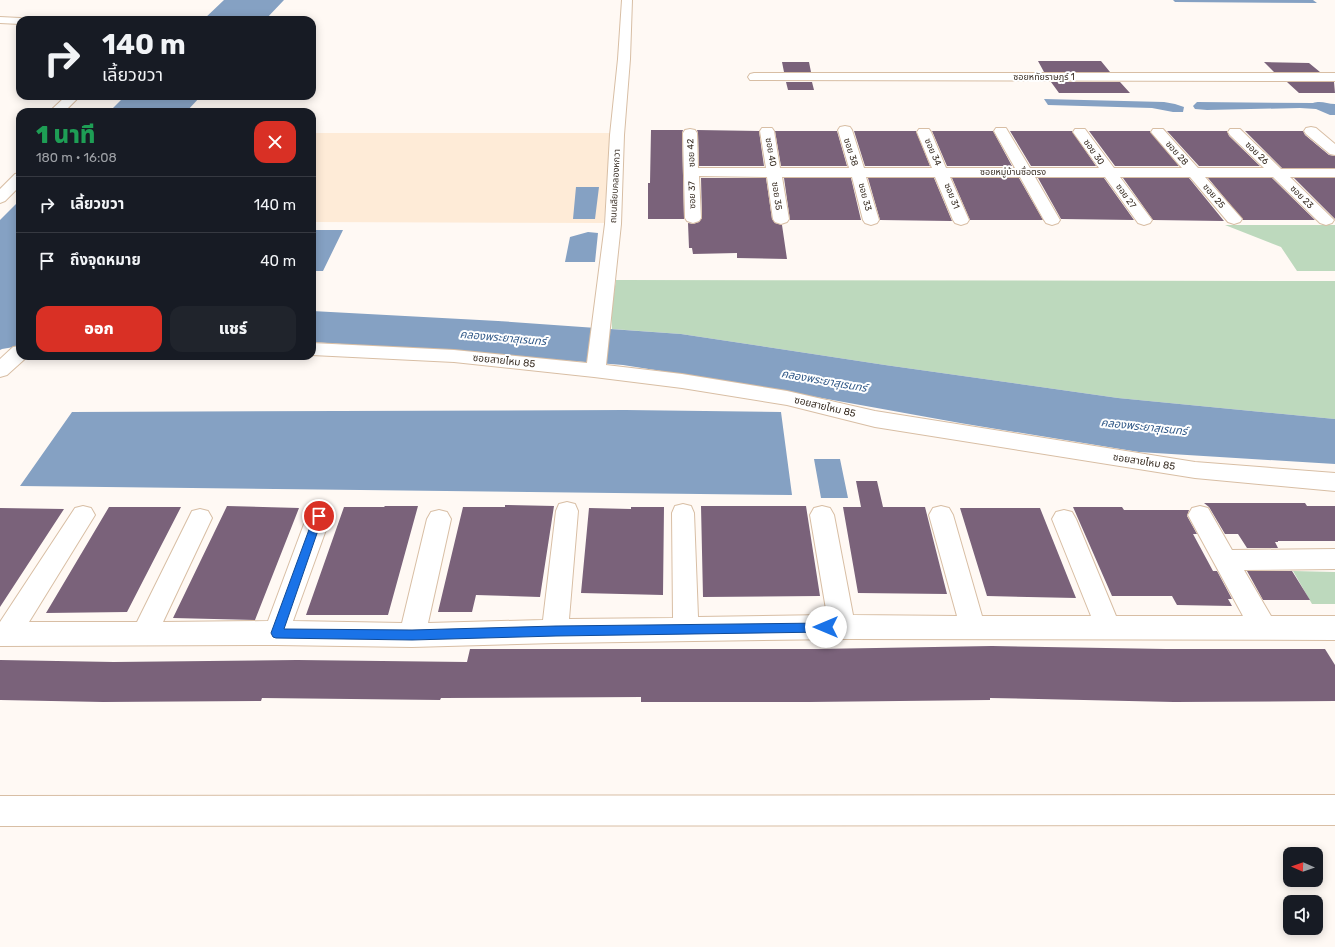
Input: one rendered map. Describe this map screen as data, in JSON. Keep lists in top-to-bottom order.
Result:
{
  "streets": {
    "street": [
      "ซอยหทัยราษฎร์ 1",
      "ซอย 40",
      "ซอย 38",
      "ซอย 34",
      "ซอย 30",
      "ซอย 42",
      "ซอย 28",
      "ซอย 26",
      "ซอยหมู่บ้านซื่อตรง",
      "ถนนเลียบคลองหกวา",
      "ซอย 37",
      "ซอย 35",
      "ซอย 31",
      "ซอย 27",
      "ซอย 25",
      "ซอย 33",
      "ซอย 23",
      "ซอยสายไหม 85"
    ]
  },
  "crossings": [
    ["ซอย 40", "ซอยหมู่บ้านซื่อตรง"],
    ["ซอย 40", "ซอย 35"],
    ["ซอย 38", "ซอยหมู่บ้านซื่อตรง"],
    ["ซอย 38", "ซอย 33"],
    ["ซอย 34", "ซอยหมู่บ้านซื่อตรง"],
    ["ซอย 34", "ซอย 31"],
    ["ซอย 30", "ซอยหมู่บ้านซื่อตรง"],
    ["ซอย 30", "ซอย 27"],
    ["ซอย 42", "ซอยหมู่บ้านซื่อตรง"],
    ["ซอย 42", "ซอย 37"],
    ["ซอย 28", "ซอยหมู่บ้านซื่อตรง"],
    ["ซอย 28", "ซอย 25"],
    ["ซอย 26", "ซอยหมู่บ้านซื่อตรง"],
    ["ซอย 26", "ซอย 23"],
    ["ซอยหมู่บ้านซื่อตรง", "ซอย 37"],
    ["ซอยหมู่บ้านซื่อตรง", "ซอย 35"],
    ["ซอยหมู่บ้านซื่อตรง", "ซอย 31"],
    ["ซอยหมู่บ้านซื่อตรง", "ซอย 27"],
    ["ซอยหมู่บ้านซื่อตรง", "ซอย 25"],
    ["ซอยหมู่บ้านซื่อตรง", "ซอย 33"],
    ["ซอยหมู่บ้านซื่อตรง", "ซอย 23"],
    ["ถนนเลียบคลองหกวา", "ซอยสายไหม 85"]
  ],
  "water": ["คลองพระยาสุเรนทร์"],
  "north": "left",
  "page": {
    "turn": ["140 m", "เลี้ยวขวา"],
    "heading": ["1 นาที", "180 m · 16:08"],
    "list": [
      {
        "name": "เลี้ยวขวา",
        "value": "140 m"
      },
      {
        "name": "ถึงจุดหมาย",
        "value": "40 m"
      }
    ],
    "buttons": ["ออก", "แชร์"]
  }
}
